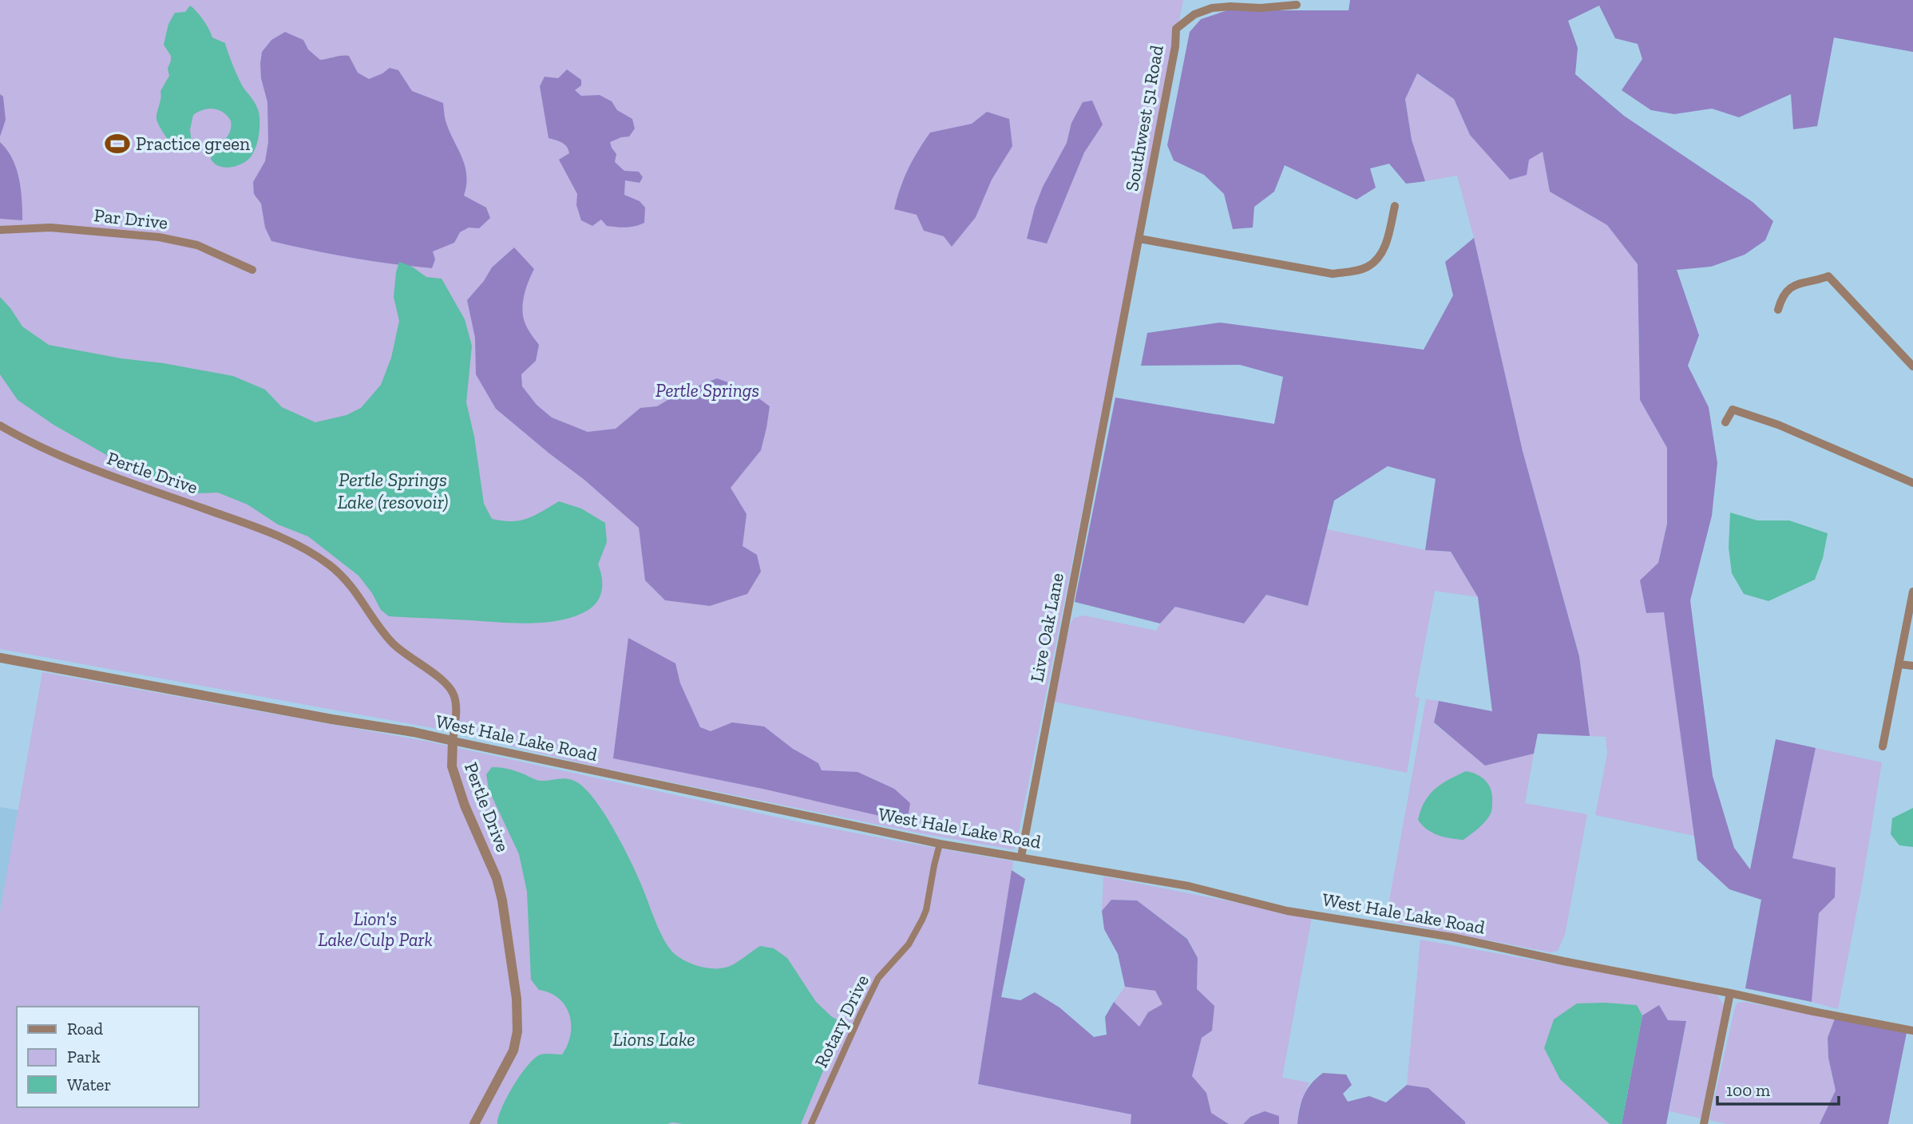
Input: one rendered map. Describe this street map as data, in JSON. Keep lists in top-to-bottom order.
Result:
{
  "streets": {
    "street": [
      "Southwest 51 Road",
      "Par Drive",
      "Pertle Drive",
      "Live Oak Lane",
      "West Hale Lake Road",
      "Rotary Drive"
    ]
  },
  "crossings": [
    ["Southwest 51 Road", "Live Oak Lane"],
    ["Pertle Drive", "West Hale Lake Road"],
    ["Live Oak Lane", "West Hale Lake Road"],
    ["West Hale Lake Road", "Rotary Drive"]
  ],
  "water": ["Pertle Springs Lake (resovoir)", "Lions Lake"],
  "parks": ["Pertle Springs", "Lion's Lake/Culp Park"],
  "places": {
    "sports": ["Practice green"]
  },
  "legend": ["Road", "Park", "Water"],
  "scale_bar": "100 m"
}
